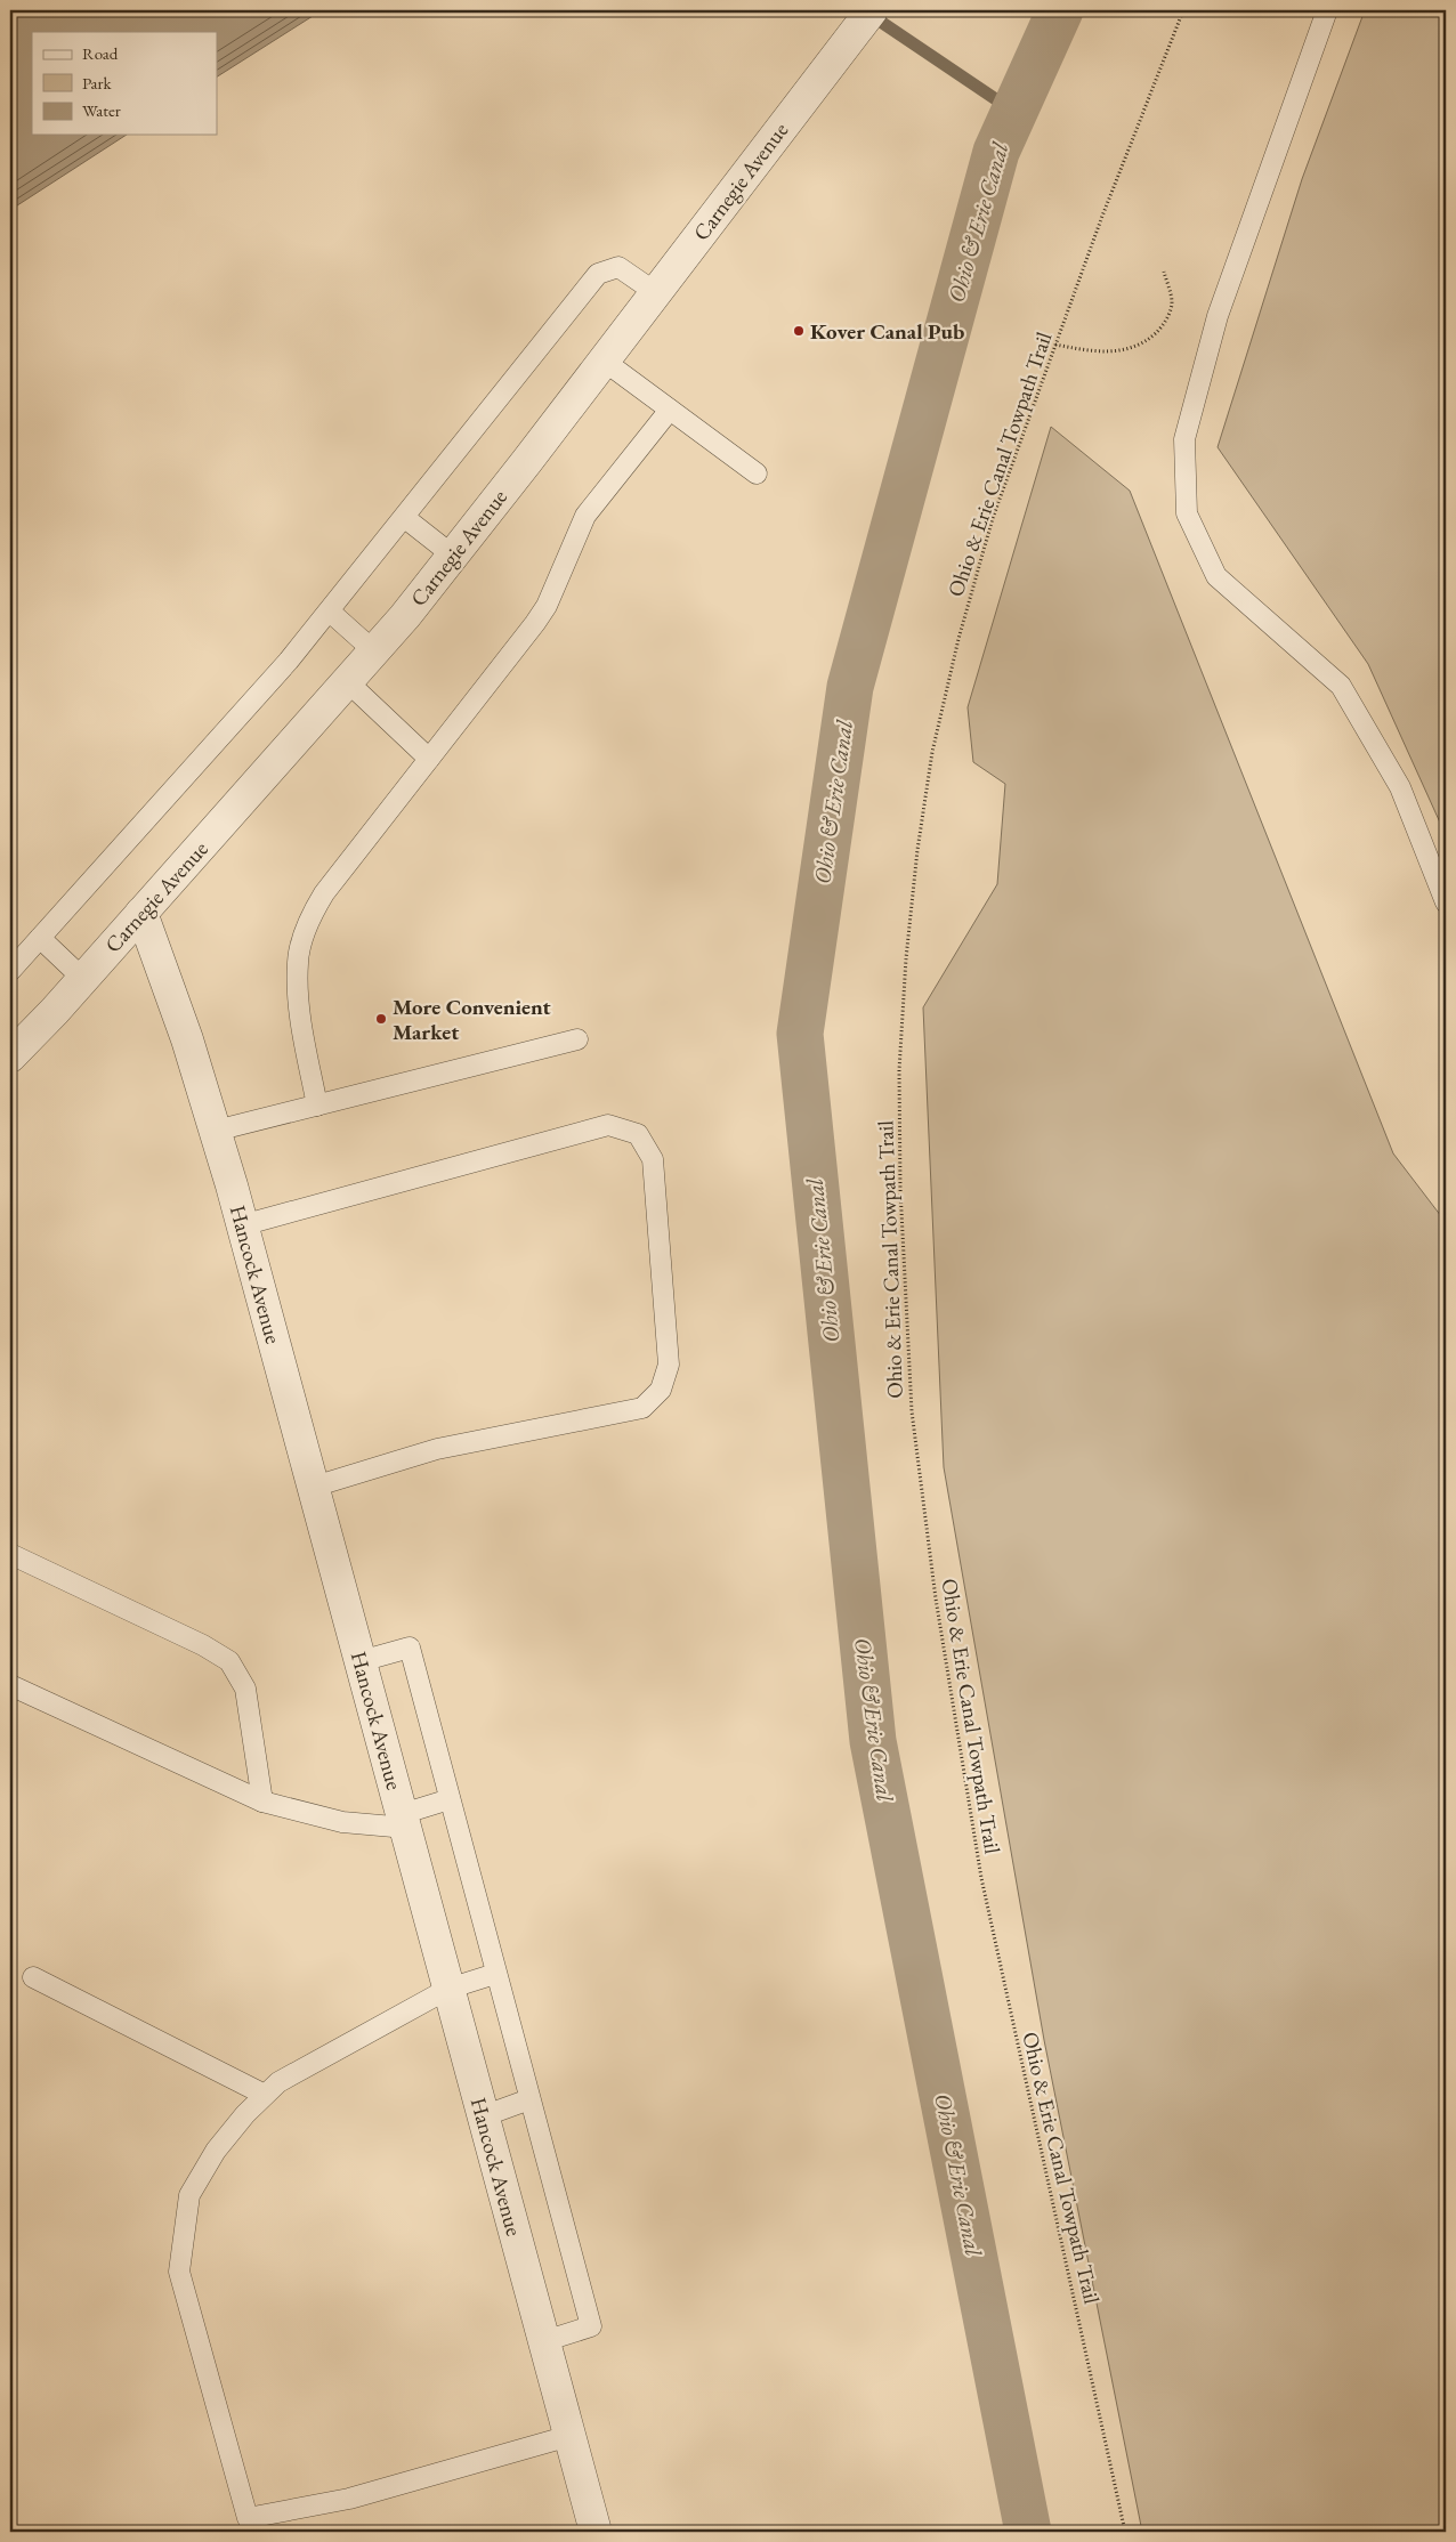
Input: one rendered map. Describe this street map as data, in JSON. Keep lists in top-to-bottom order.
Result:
{
  "streets": {
    "street": ["Carnegie Avenue", "Hancock Avenue"],
    "path": ["Ohio & Erie Canal Towpath Trail"]
  },
  "crossings": [
    ["Carnegie Avenue", "Hancock Avenue"]
  ],
  "water": ["Ohio & Erie Canal"],
  "places": ["Kover Canal Pub", "More Convenient Market"],
  "legend": ["Road", "Park", "Water"]
}
